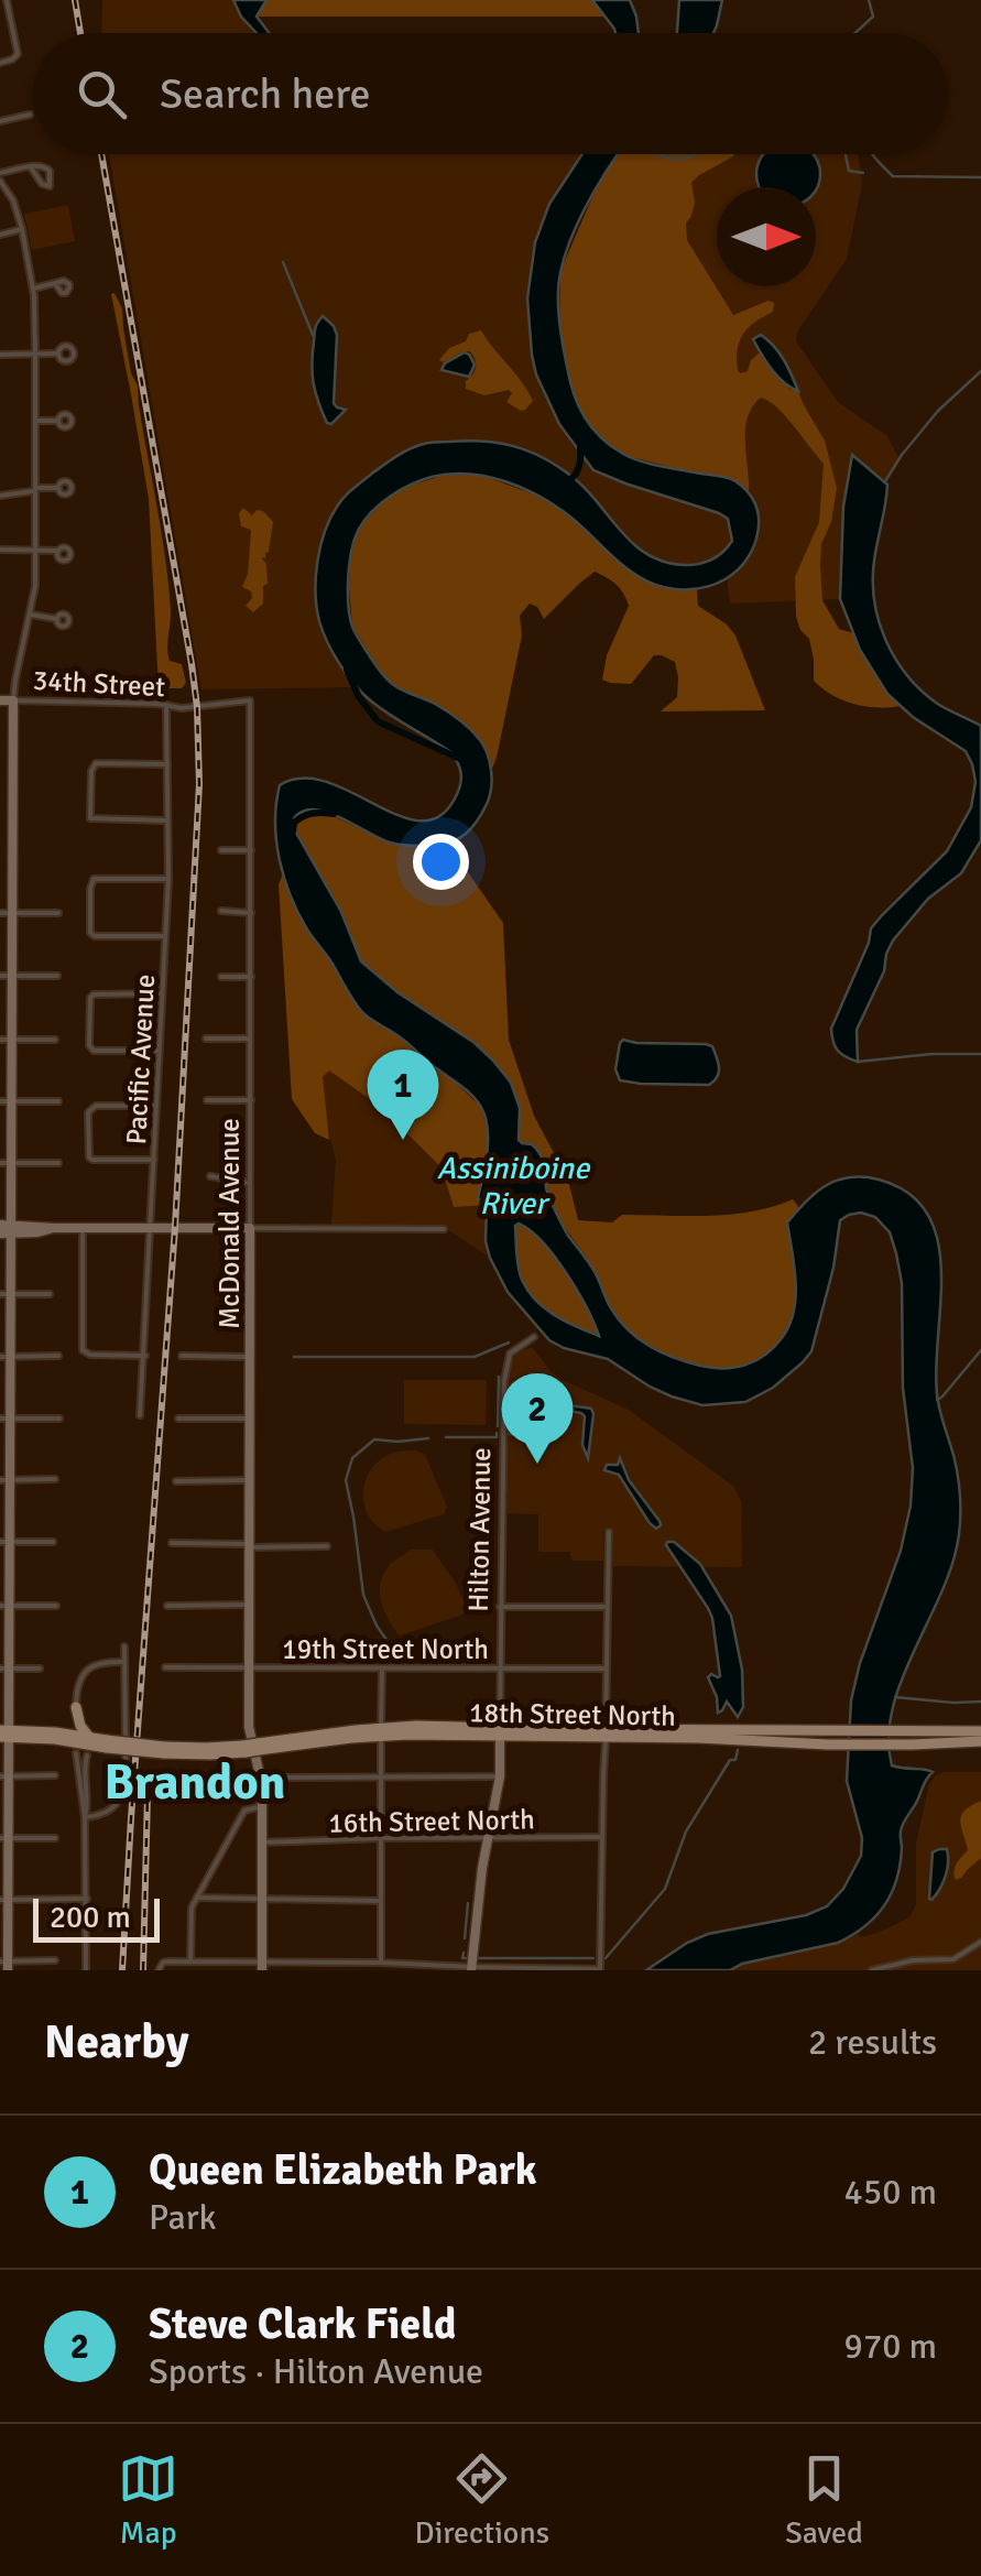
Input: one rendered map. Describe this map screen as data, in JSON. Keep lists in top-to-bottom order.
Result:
{
  "streets": {
    "main road": ["18th Street North"],
    "street": [
      "34th Street",
      "Pacific Avenue",
      "McDonald Avenue",
      "Hilton Avenue",
      "19th Street North",
      "16th Street North"
    ]
  },
  "crossings": [
    ["34th Street", "Pacific Avenue"],
    ["34th Street", "McDonald Avenue"],
    ["McDonald Avenue", "19th Street North"],
    ["McDonald Avenue", "18th Street North"],
    ["McDonald Avenue", "16th Street North"],
    ["Hilton Avenue", "19th Street North"],
    ["Hilton Avenue", "18th Street North"]
  ],
  "districts": ["Brandon"],
  "water": ["Assiniboine River"],
  "scale_bar": "200 m",
  "north": "right",
  "page": {
    "search": "Search here",
    "pins": ["1", "2"],
    "scale": "200 m",
    "heading": ["Nearby", "2 results"],
    "list": [
      {
        "mark": "1",
        "name": "Queen Elizabeth Park",
        "note": "Park",
        "value": "450 m"
      },
      {
        "mark": "2",
        "name": "Steve Clark Field",
        "note": "Sports · Hilton Avenue",
        "value": "970 m"
      }
    ],
    "nav": ["Map", "Directions", "Saved"]
  }
}
